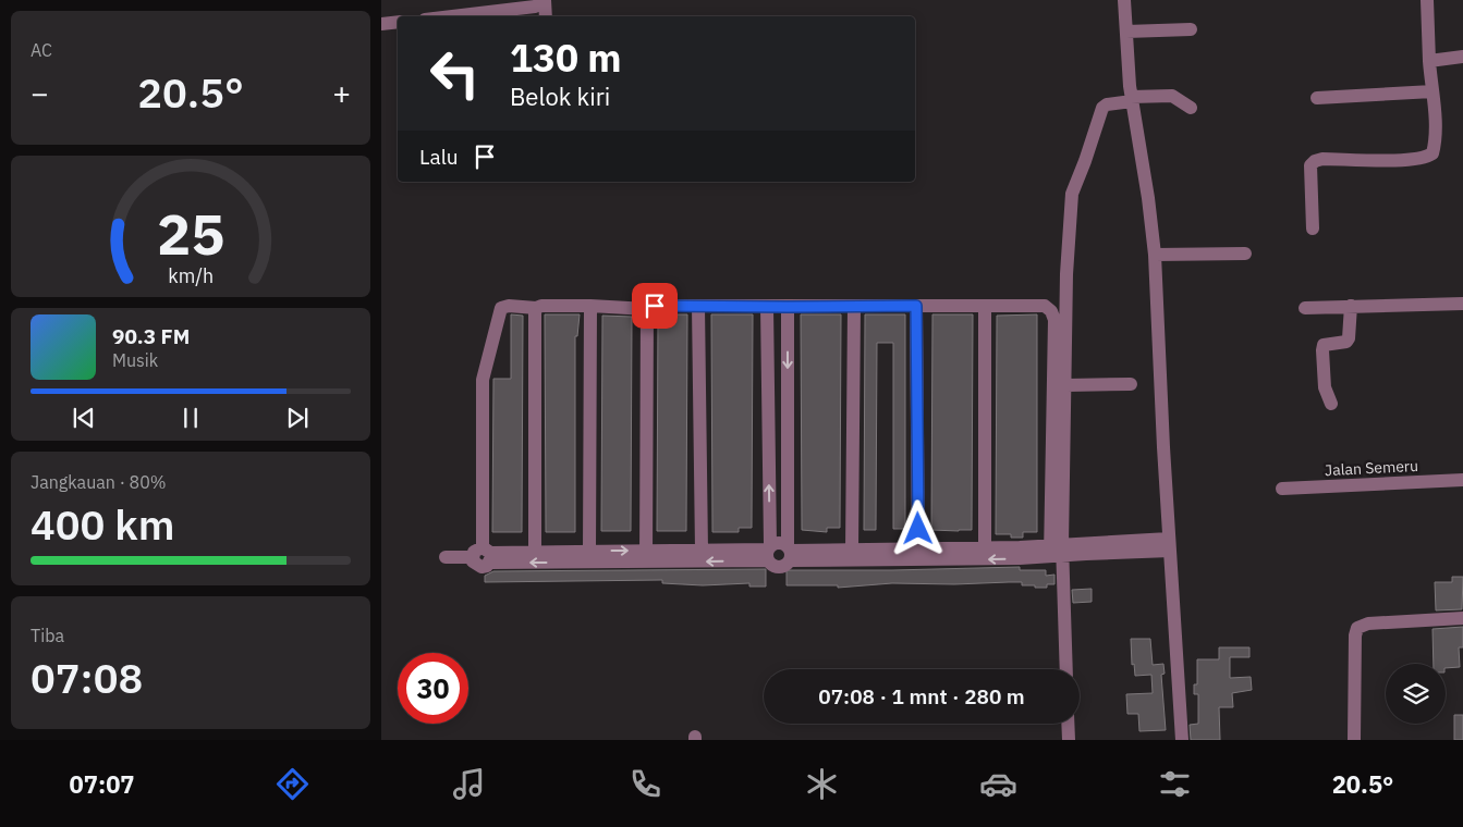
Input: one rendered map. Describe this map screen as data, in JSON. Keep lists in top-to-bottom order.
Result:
{
  "streets": {
    "street": ["Jalan Semeru"]
  },
  "page": {
    "tile": [
      "AC",
      ["Jangkauan · 80%", "400 km"],
      ["Tiba", "07:08"]
    ],
    "turn": ["130 m", "Belok kiri"],
    "heat": ["−", "20.5°", "+"],
    "then": "Lalu",
    "song": ["90.3 FM", "Musik"],
    "limit": "30",
    "trip": "07:08 · 1 mnt · 280 m",
    "tabs": ["07:07", "20.5°"],
    "gauge": ["25", "km/h"]
  }
}
